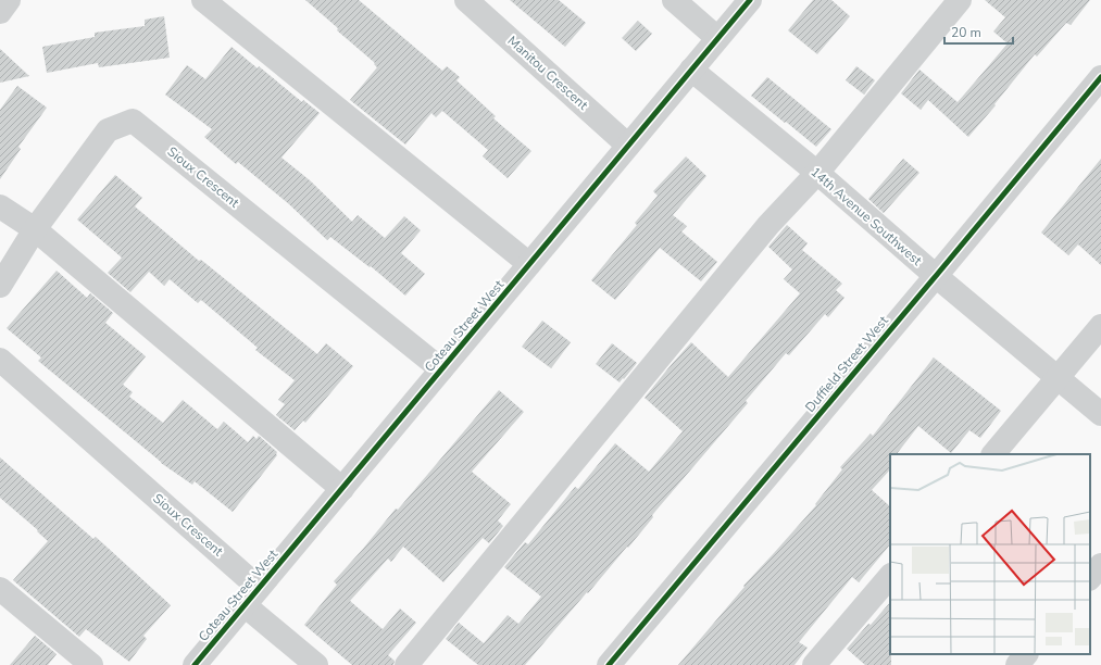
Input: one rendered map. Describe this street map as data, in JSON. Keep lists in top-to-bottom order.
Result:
{
  "streets": {
    "street": [
      "Manitou Crescent",
      "Sioux Crescent",
      "14th Avenue Southwest",
      "Coteau Street West",
      "Duffield Street West"
    ]
  },
  "crossings": [
    ["Manitou Crescent", "Coteau Street West"],
    ["Sioux Crescent", "Coteau Street West"],
    ["14th Avenue Southwest", "Coteau Street West"],
    ["14th Avenue Southwest", "Duffield Street West"]
  ],
  "scale_bar": "20 m"
}
